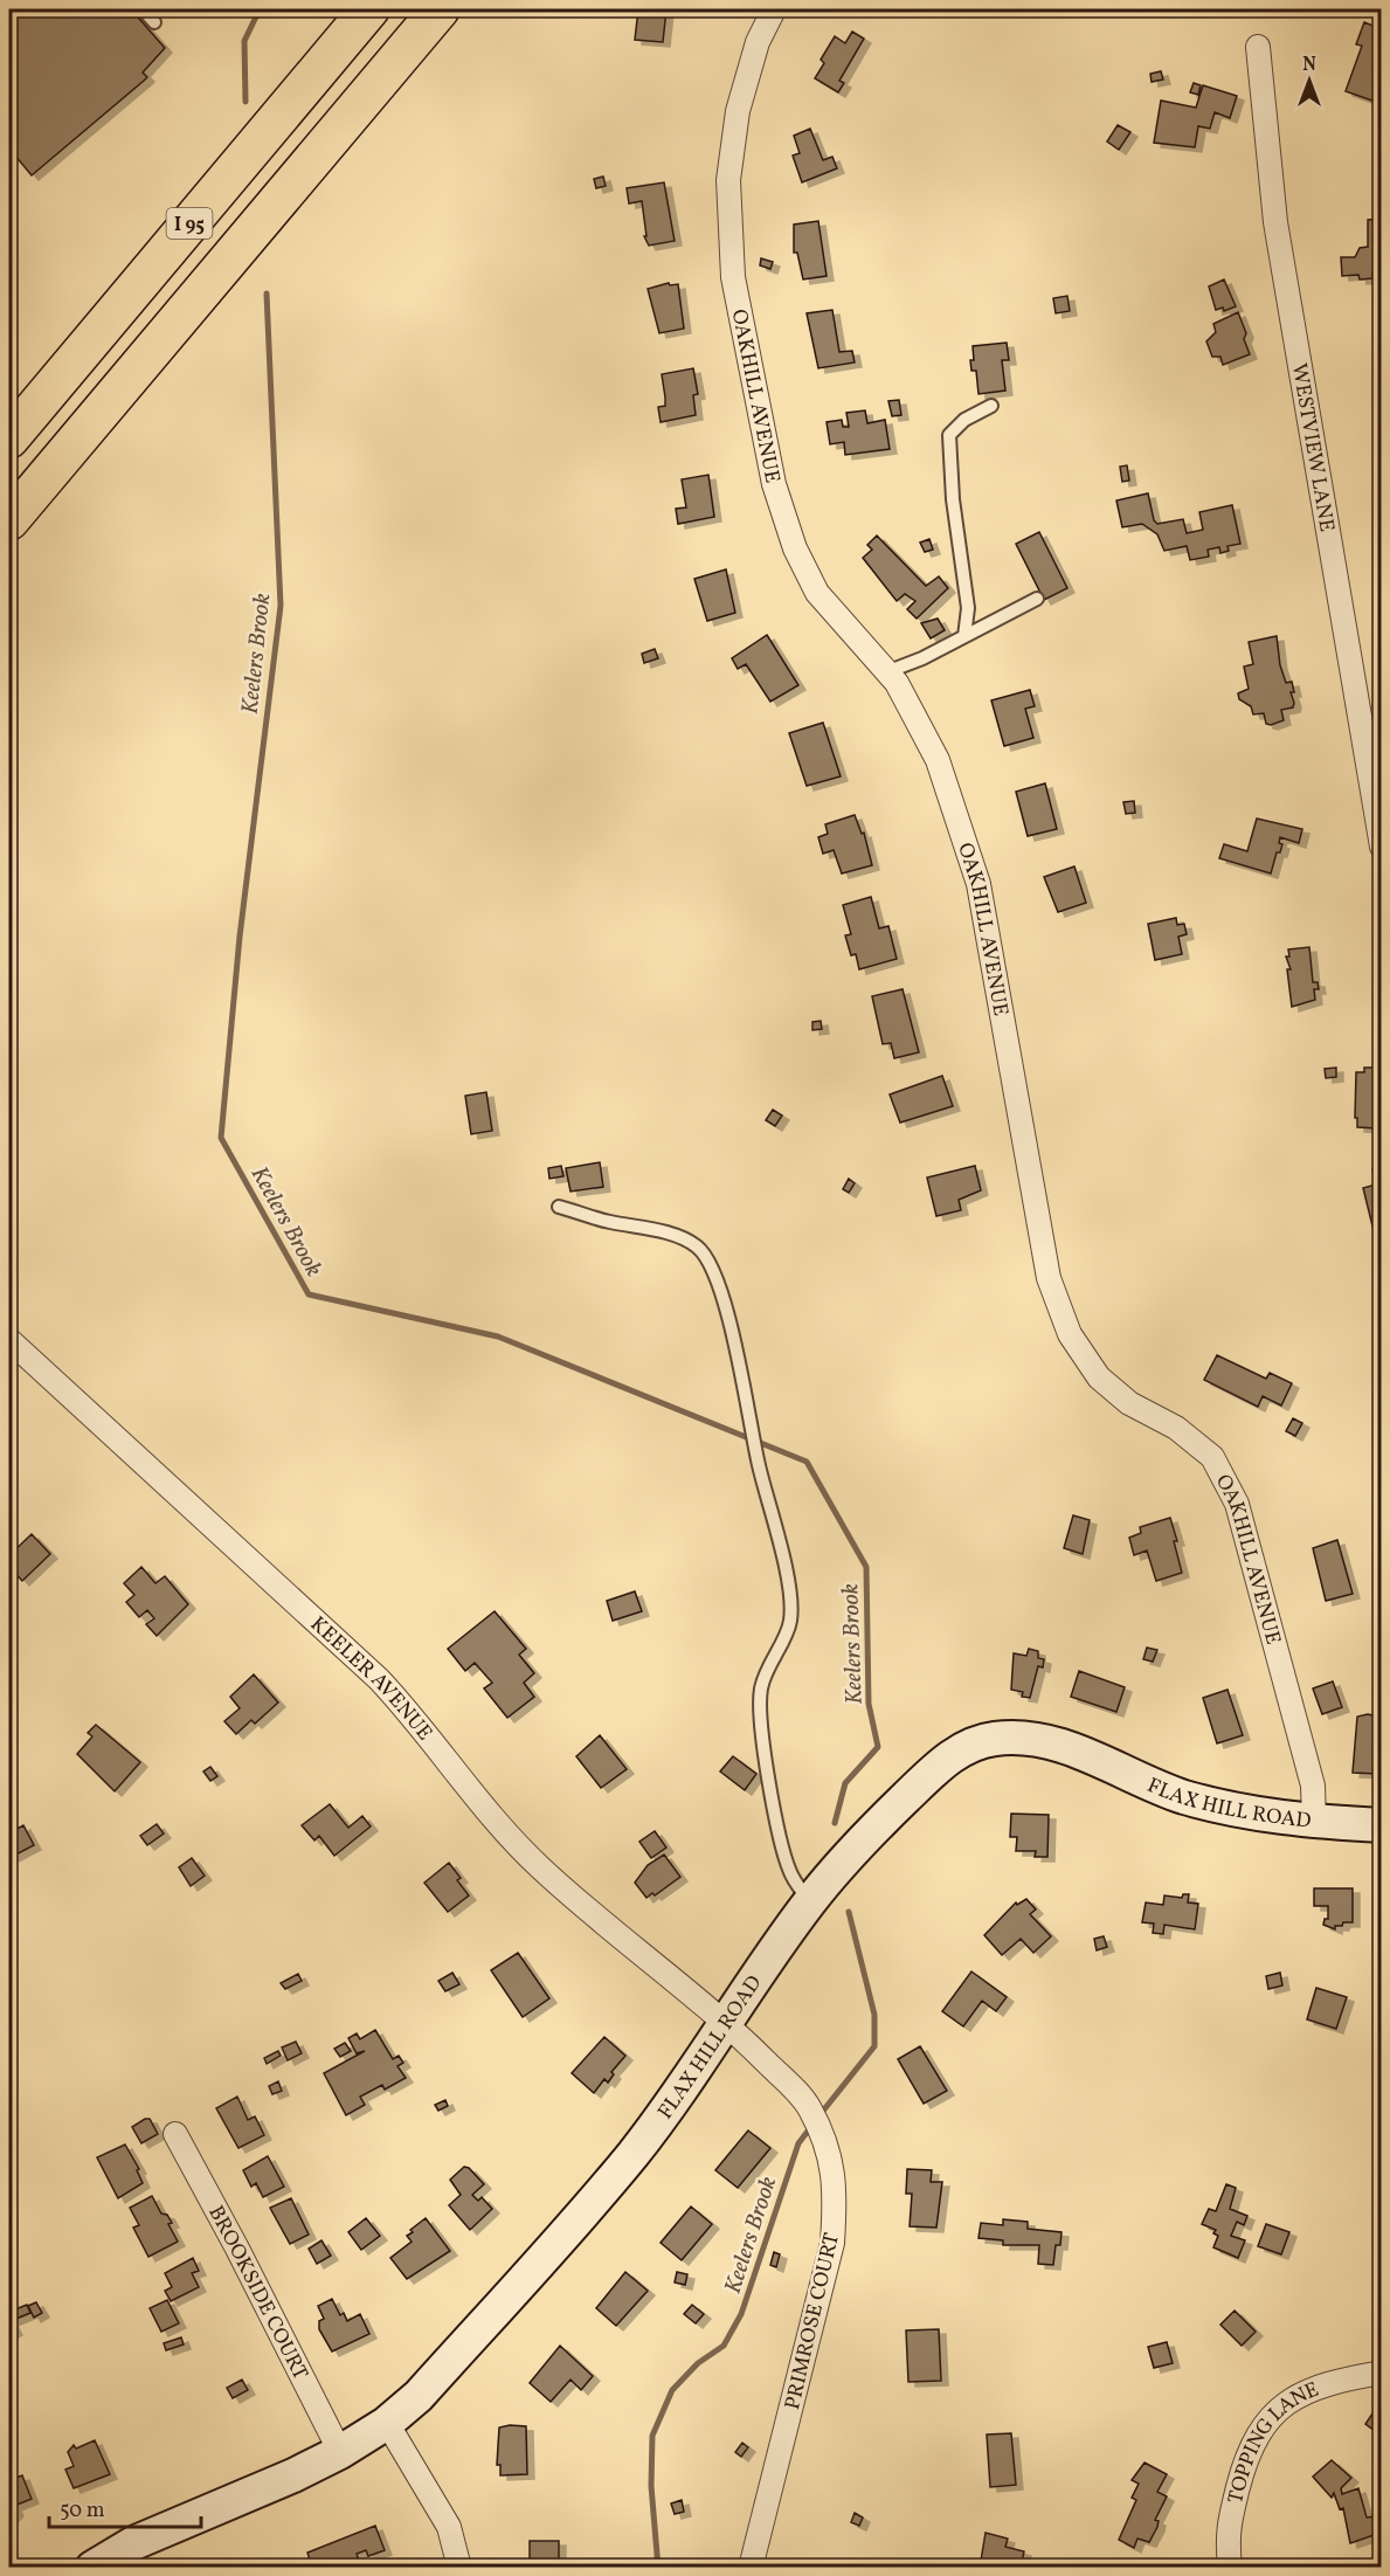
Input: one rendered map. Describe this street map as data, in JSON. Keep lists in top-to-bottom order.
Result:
{
  "streets": {
    "highway": ["I 95"],
    "main road": ["FLAX HILL ROAD"],
    "street": [
      "OAKHILL AVENUE",
      "WESTVIEW LANE",
      "KEELER AVENUE",
      "BROOKSIDE COURT",
      "PRIMROSE COURT",
      "TOPPING LANE"
    ]
  },
  "crossings": [
    ["OAKHILL AVENUE", "FLAX HILL ROAD"],
    ["KEELER AVENUE", "FLAX HILL ROAD"],
    ["KEELER AVENUE", "PRIMROSE COURT"],
    ["FLAX HILL ROAD", "BROOKSIDE COURT"],
    ["FLAX HILL ROAD", "PRIMROSE COURT"]
  ],
  "water": ["Keelers Brook"],
  "scale_bar": "50 m",
  "north": "top"
}
